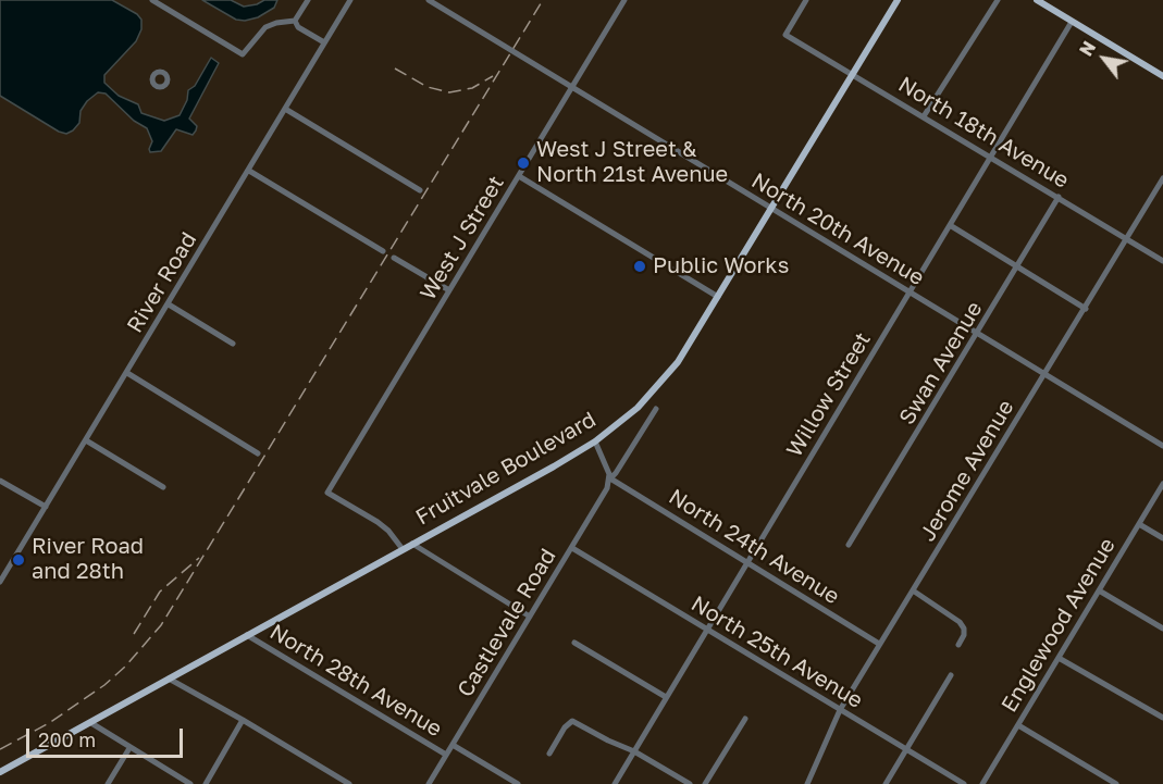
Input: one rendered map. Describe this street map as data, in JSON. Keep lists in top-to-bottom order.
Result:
{
  "streets": {
    "main road": ["Fruitvale Boulevard"],
    "street": [
      "North 18th Avenue",
      "North 20th Avenue",
      "West J Street",
      "River Road",
      "Swan Avenue",
      "Willow Street",
      "Jerome Avenue",
      "North 24th Avenue",
      "Castlevale Road",
      "Englewood Avenue",
      "North 25th Avenue",
      "North 28th Avenue"
    ]
  },
  "crossings": [
    ["North 18th Avenue", "Swan Avenue"],
    ["North 18th Avenue", "Willow Street"],
    ["North 18th Avenue", "Fruitvale Boulevard"],
    ["North 18th Avenue", "Jerome Avenue"],
    ["North 20th Avenue", "West J Street"],
    ["North 20th Avenue", "Swan Avenue"],
    ["North 20th Avenue", "Willow Street"],
    ["North 20th Avenue", "Fruitvale Boulevard"],
    ["North 20th Avenue", "Jerome Avenue"],
    ["West J Street", "Fruitvale Boulevard"],
    ["Willow Street", "North 24th Avenue"],
    ["Willow Street", "North 25th Avenue"],
    ["Fruitvale Boulevard", "North 28th Avenue"],
    ["Jerome Avenue", "North 24th Avenue"],
    ["Jerome Avenue", "North 25th Avenue"],
    ["North 24th Avenue", "Castlevale Road"],
    ["Castlevale Road", "North 25th Avenue"],
    ["Castlevale Road", "North 28th Avenue"]
  ],
  "places": ["West J Street & North 21st Avenue", "Public Works", "River Road and 28th"],
  "scale_bar": "200 m",
  "north": "top left"
}
